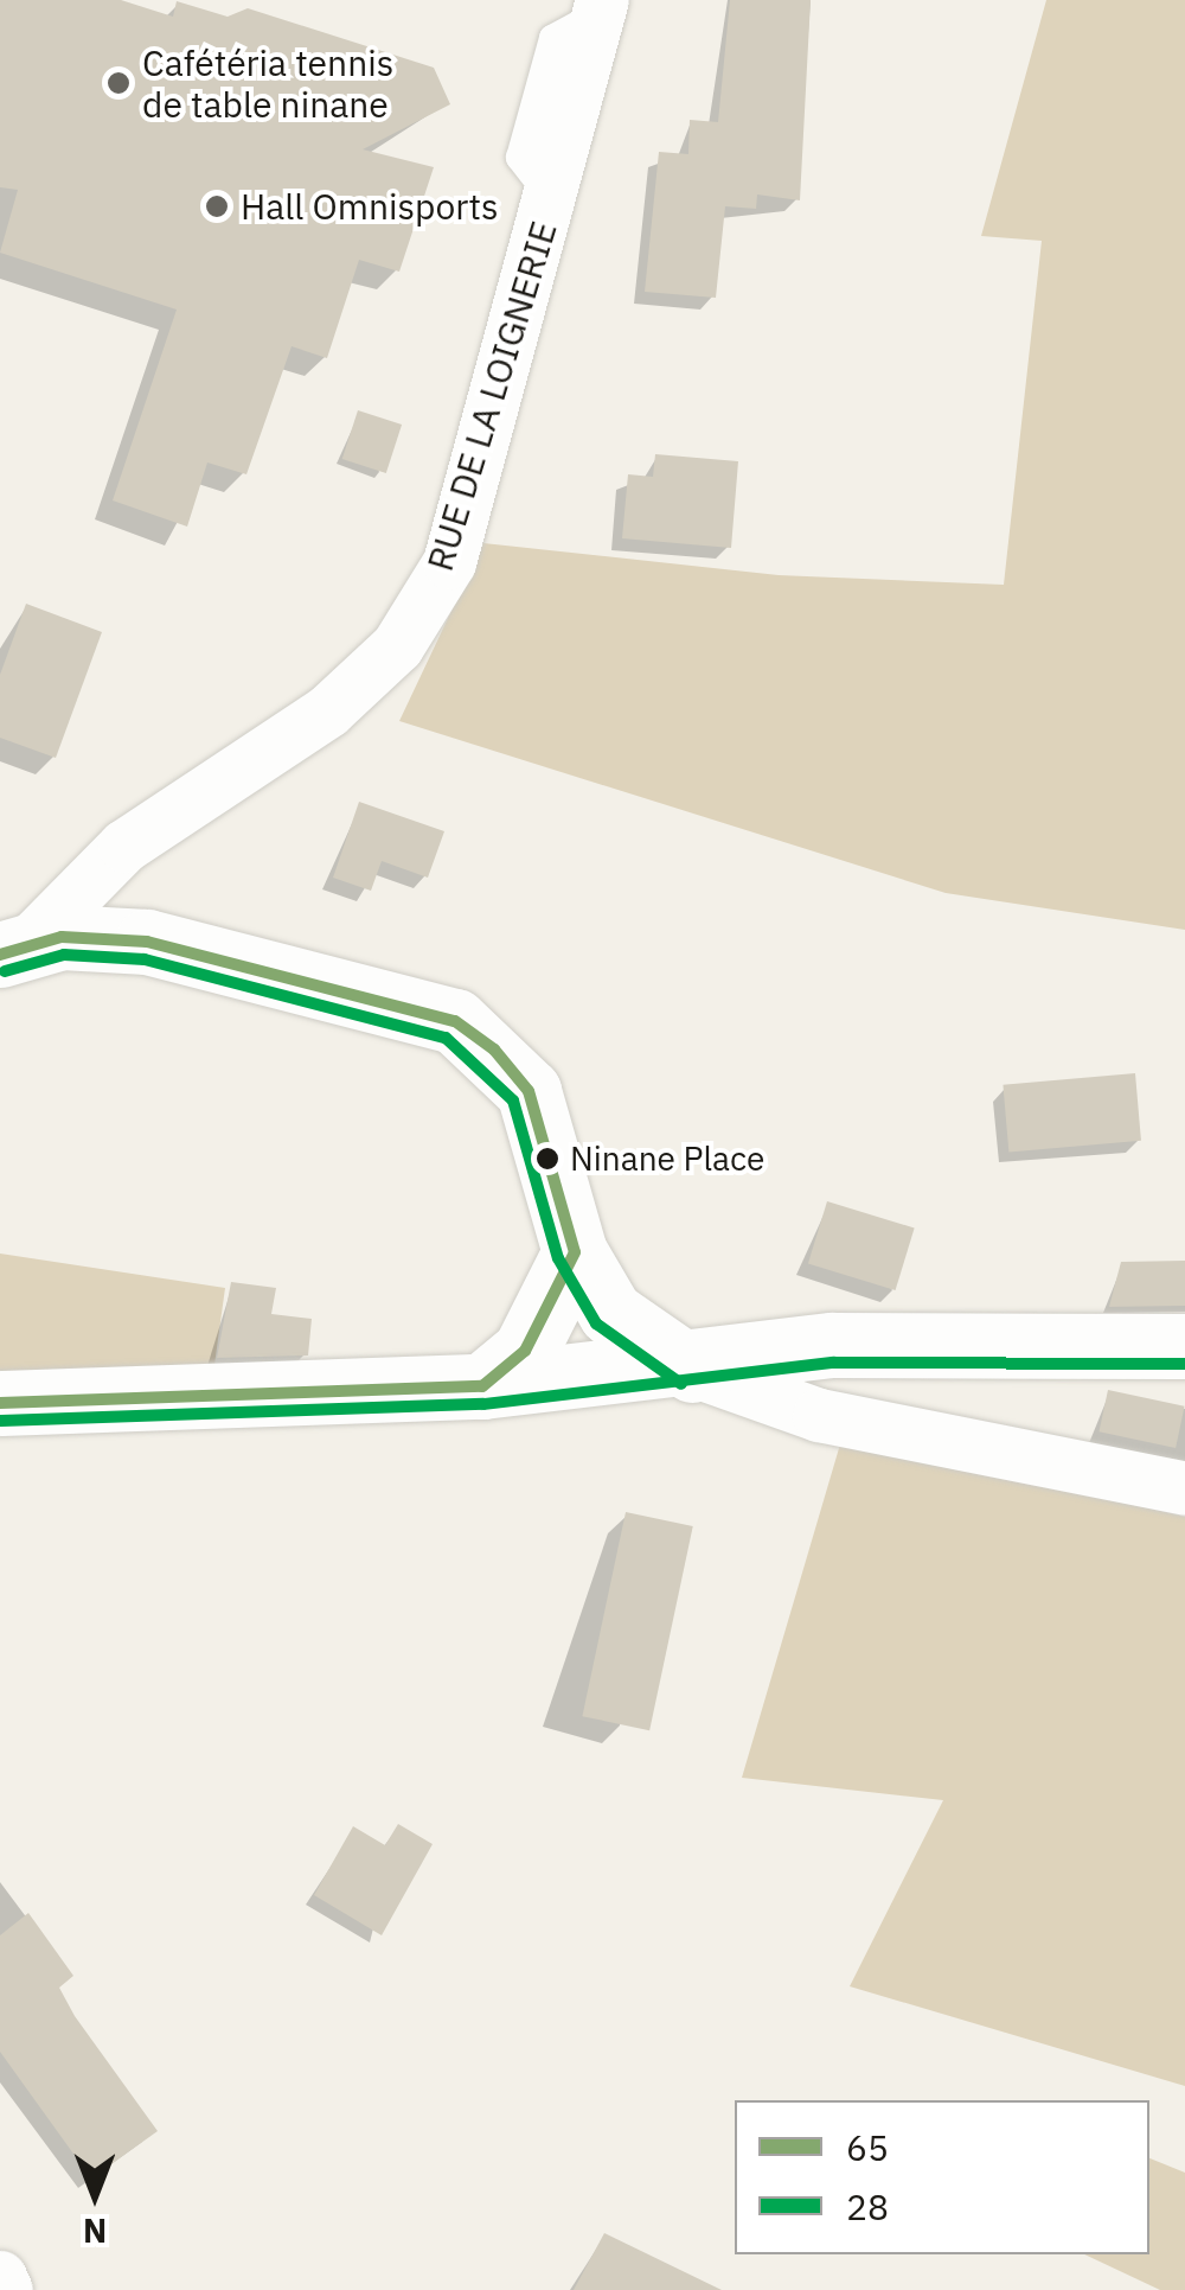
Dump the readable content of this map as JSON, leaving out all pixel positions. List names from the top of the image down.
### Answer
{
  "streets": {
    "street": ["RUE DE LA LOIGNERIE"]
  },
  "places": ["Cafétéria tennis de table ninane", "Hall Omnisports", "Ninane Place"],
  "lines": ["transit line 65", "transit line 28"],
  "legend": ["65", "28"],
  "north": "bottom"
}
